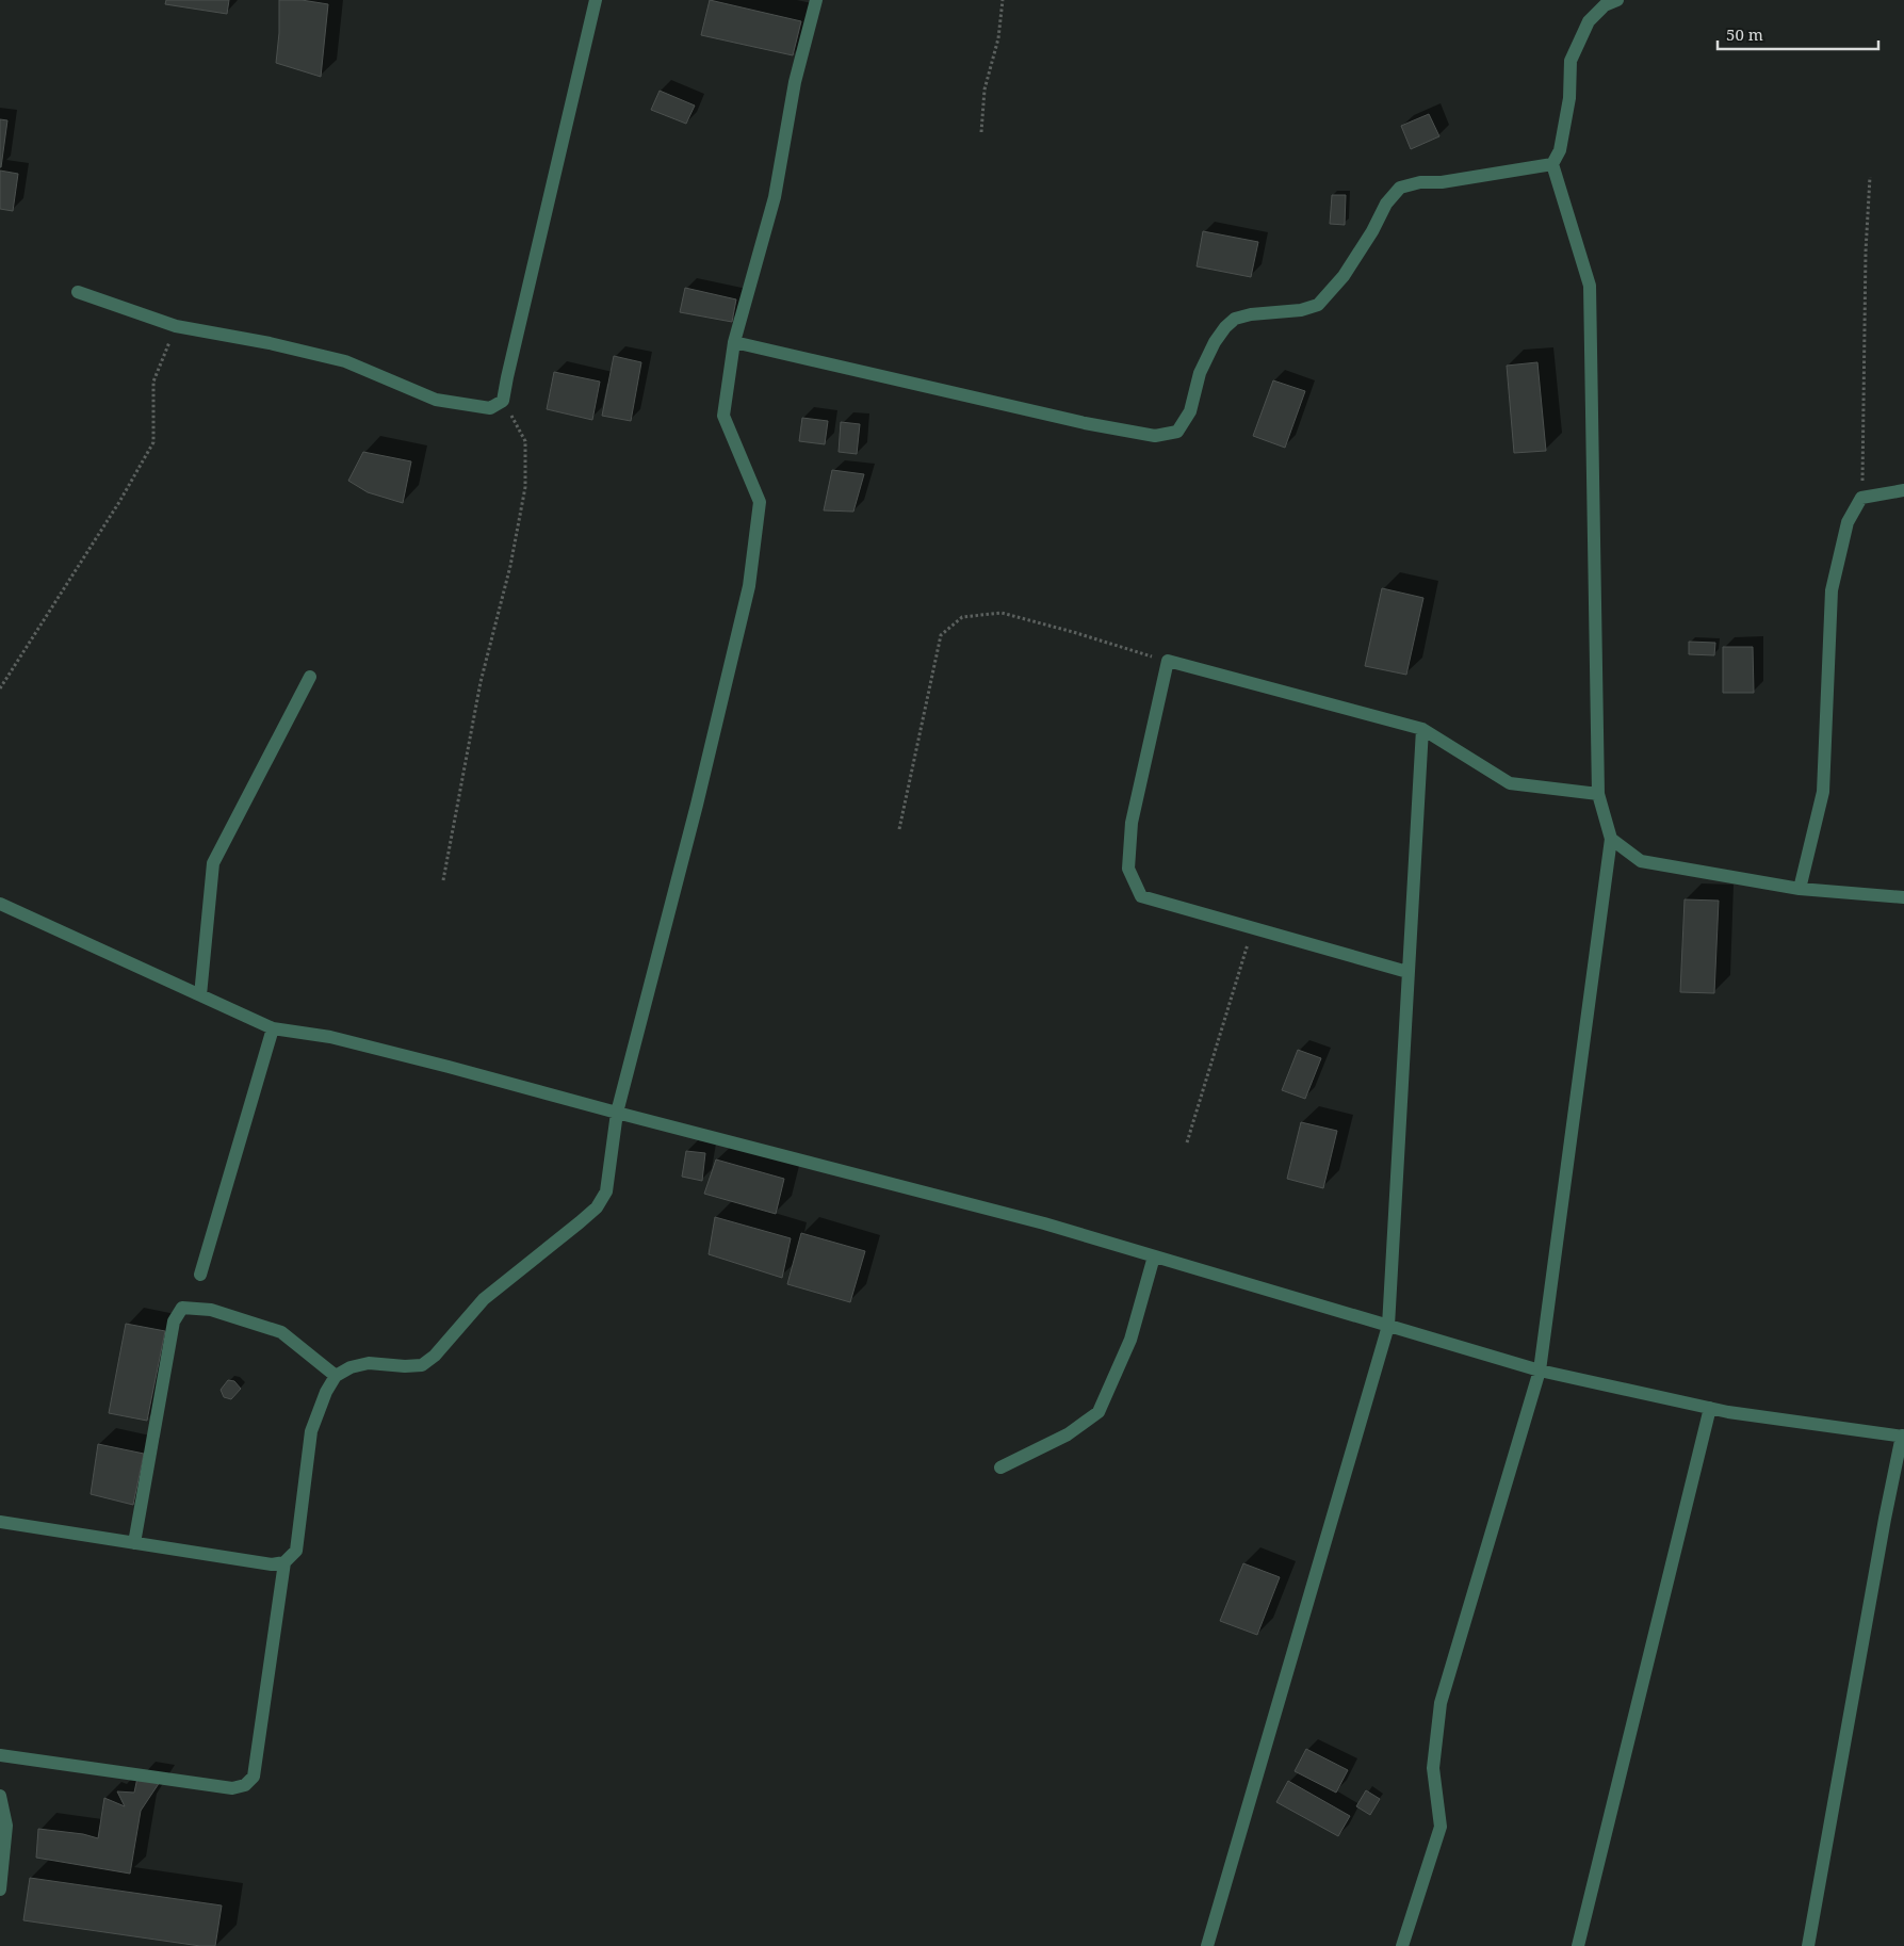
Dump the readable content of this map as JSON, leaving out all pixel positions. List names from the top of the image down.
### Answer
{
  "scale_bar": "50 m"
}
